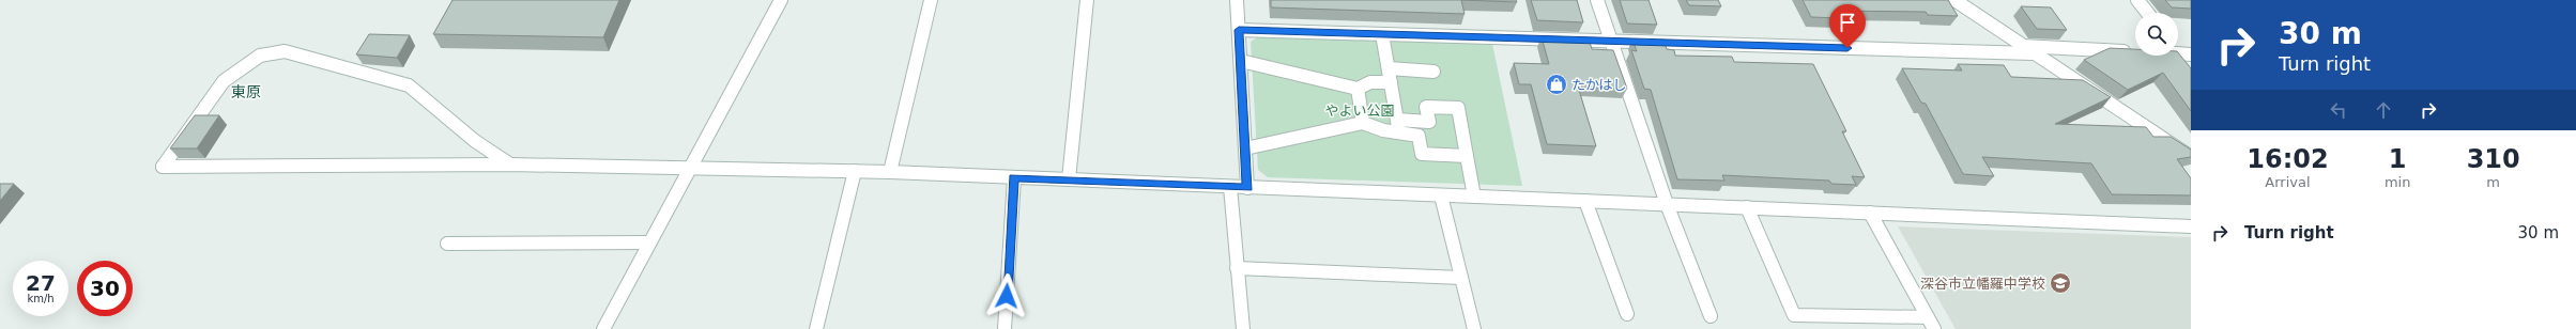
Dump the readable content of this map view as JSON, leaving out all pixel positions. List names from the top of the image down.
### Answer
{
  "districts": ["東原"],
  "parks": ["やよい公園"],
  "places": {
    "shop": ["たかはし"],
    "school or university": ["深谷市立幡羅中学校"]
  },
  "page": {
    "turn": ["30 m", "Turn right"],
    "eta": [
      "16:02",
      "Arrival",
      "1",
      "min",
      "310",
      "m"
    ],
    "list": [
      {
        "name": "Turn right",
        "value": "30 m"
      }
    ],
    "speed": "27 km/h",
    "limit": "30"
  }
}
